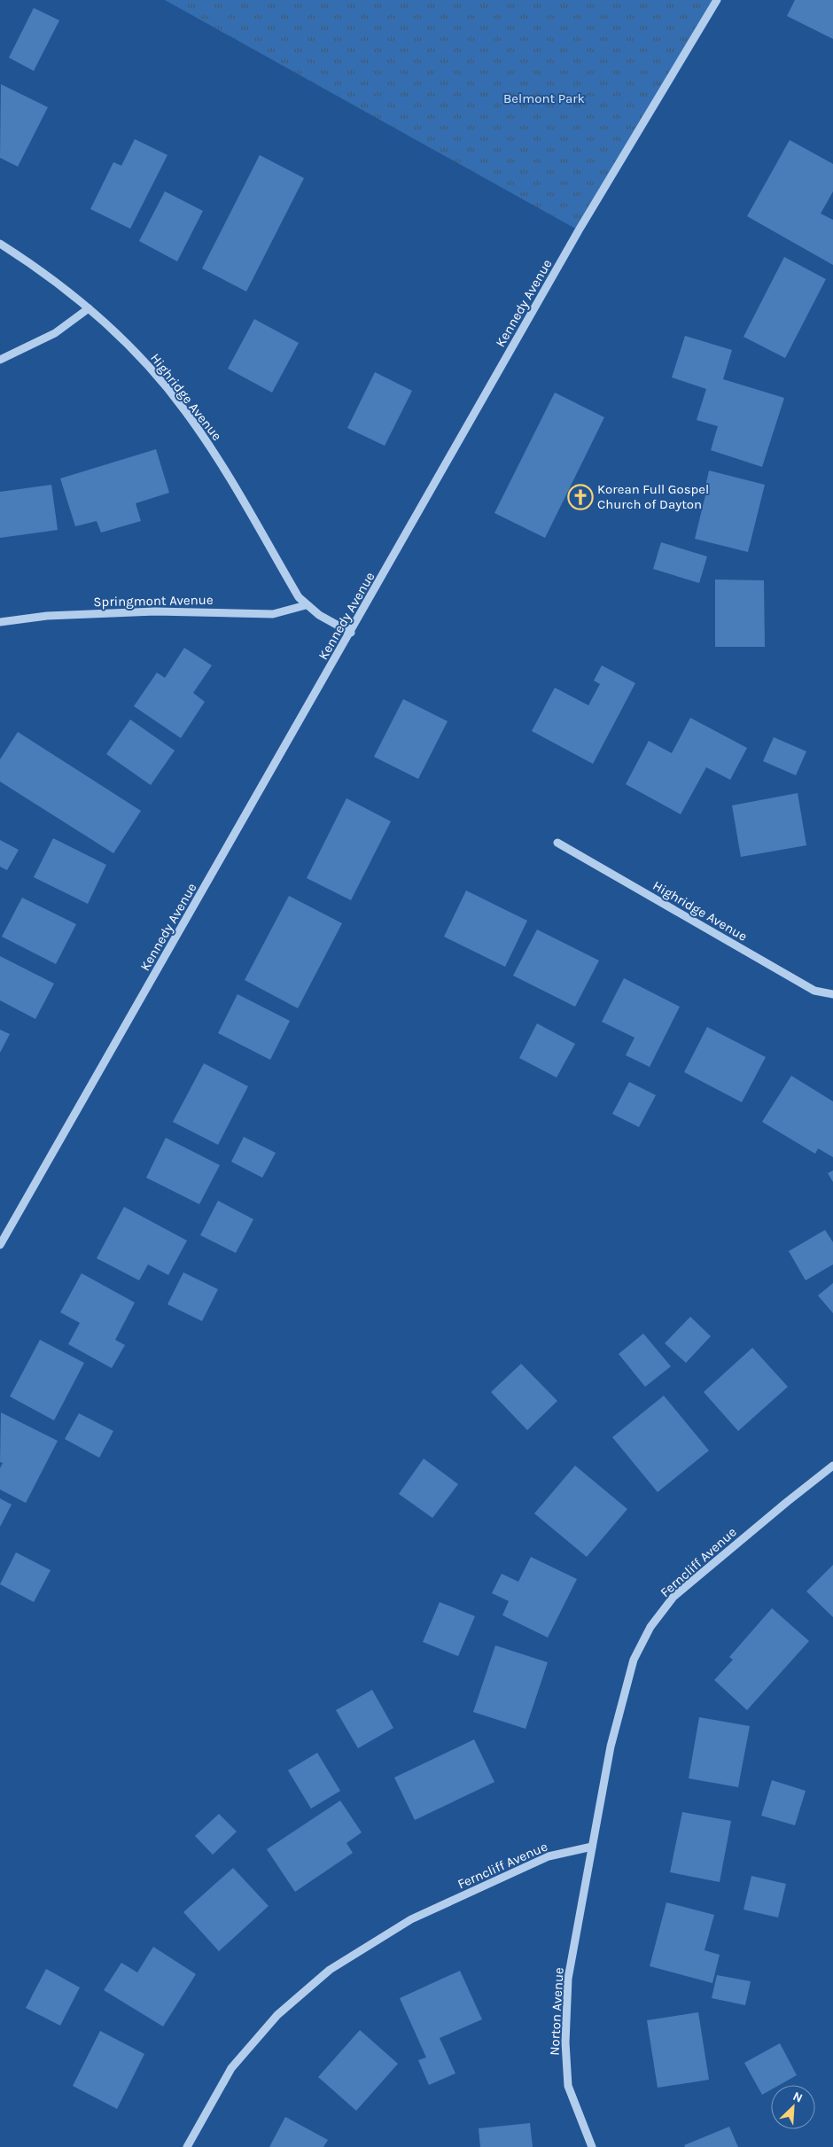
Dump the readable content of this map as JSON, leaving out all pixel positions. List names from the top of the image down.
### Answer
{
  "streets": {
    "street": [
      "Kennedy Avenue",
      "Highridge Avenue",
      "Springmont Avenue",
      "Ferncliff Avenue",
      "Norton Avenue"
    ]
  },
  "crossings": [
    ["Kennedy Avenue", "Highridge Avenue"],
    ["Highridge Avenue", "Springmont Avenue"],
    ["Ferncliff Avenue", "Norton Avenue"]
  ],
  "parks": ["Belmont Park"],
  "places": {
    "church": ["Korean Full Gospel Church of Dayton"]
  },
  "north": "top right"
}
